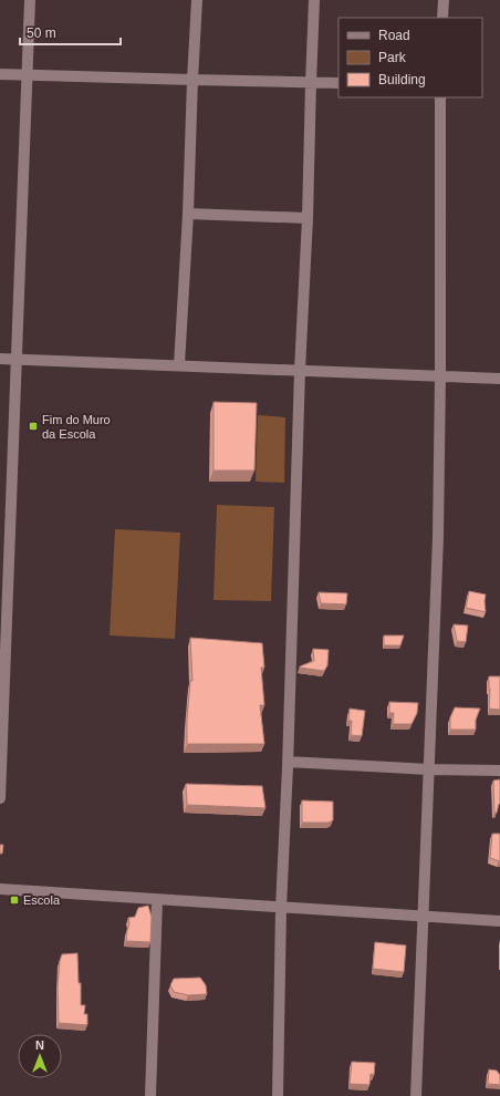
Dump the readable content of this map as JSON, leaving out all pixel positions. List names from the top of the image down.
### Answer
{
  "places": {
    "transit": ["Fim do Muro da Escola", "Escola"]
  },
  "legend": ["Road", "Park", "Building"],
  "scale_bar": "50 m",
  "north": "top"
}
